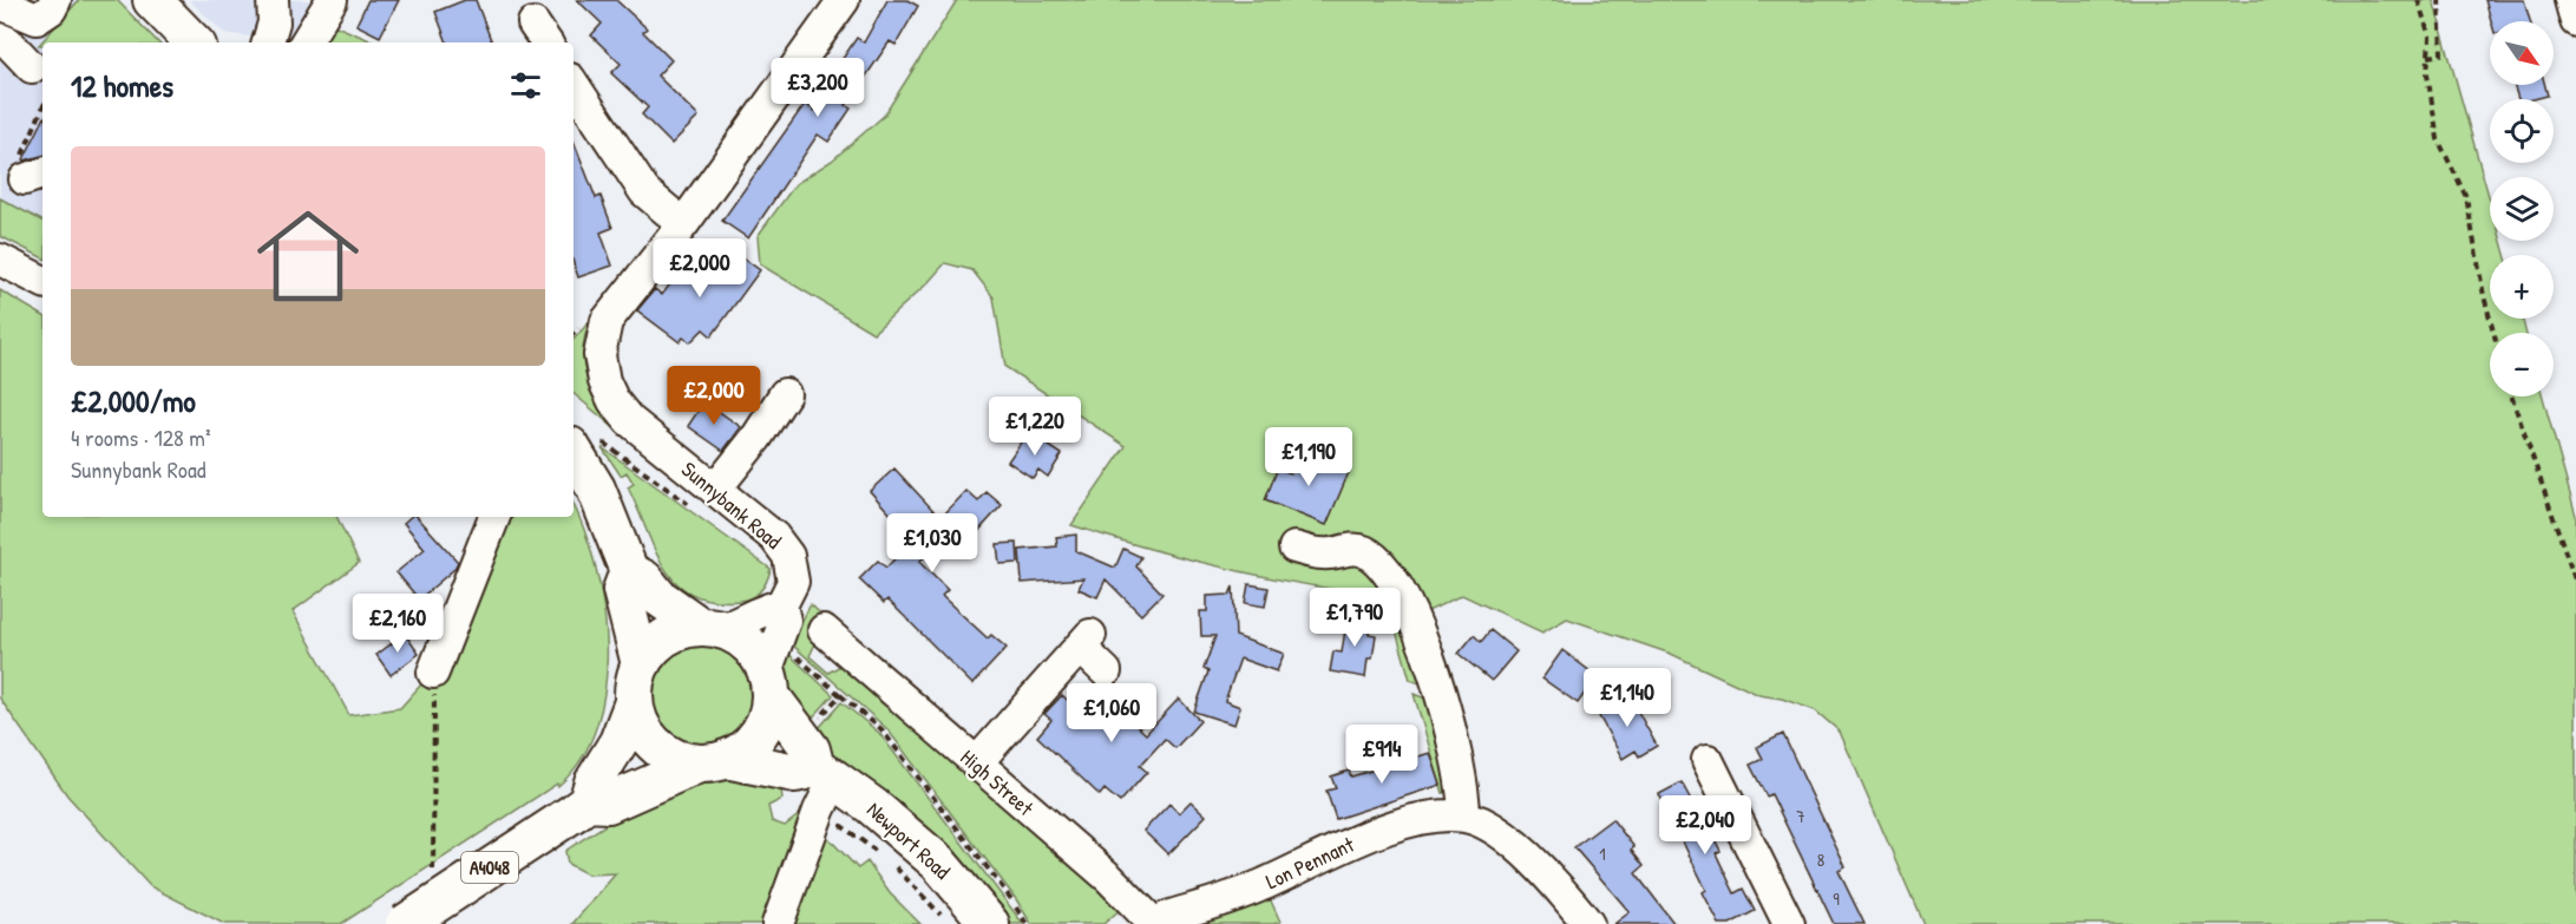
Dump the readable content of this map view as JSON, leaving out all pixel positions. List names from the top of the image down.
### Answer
{
  "streets": {
    "main road": ["Newport Road", "A4048"],
    "street": ["Sunnybank Road", "High Street", "Lon Pennant"]
  },
  "crossings": [
    ["Sunnybank Road", "Newport Road"],
    ["Sunnybank Road", "A4048"],
    ["High Street", "Lon Pennant"],
    ["Newport Road", "A4048"]
  ],
  "house_numbers": [
    "7",
    "1",
    "8",
    "9"
  ],
  "north": "bottom right",
  "page": {
    "map_buttons": ["+", "−"],
    "heading": "12 homes",
    "price": [
      "£3,200",
      "£2,000",
      "£2,000",
      "£1,220",
      "£1,190",
      "£1,030",
      "£1,790",
      "£2,160",
      "£1,140",
      "£1,060",
      "£914",
      "£2,040"
    ],
    "list": [
      {
        "name": "£2,000/mo",
        "note": "4 rooms · 128 m² · Sunnybank Road"
      }
    ]
  }
}
